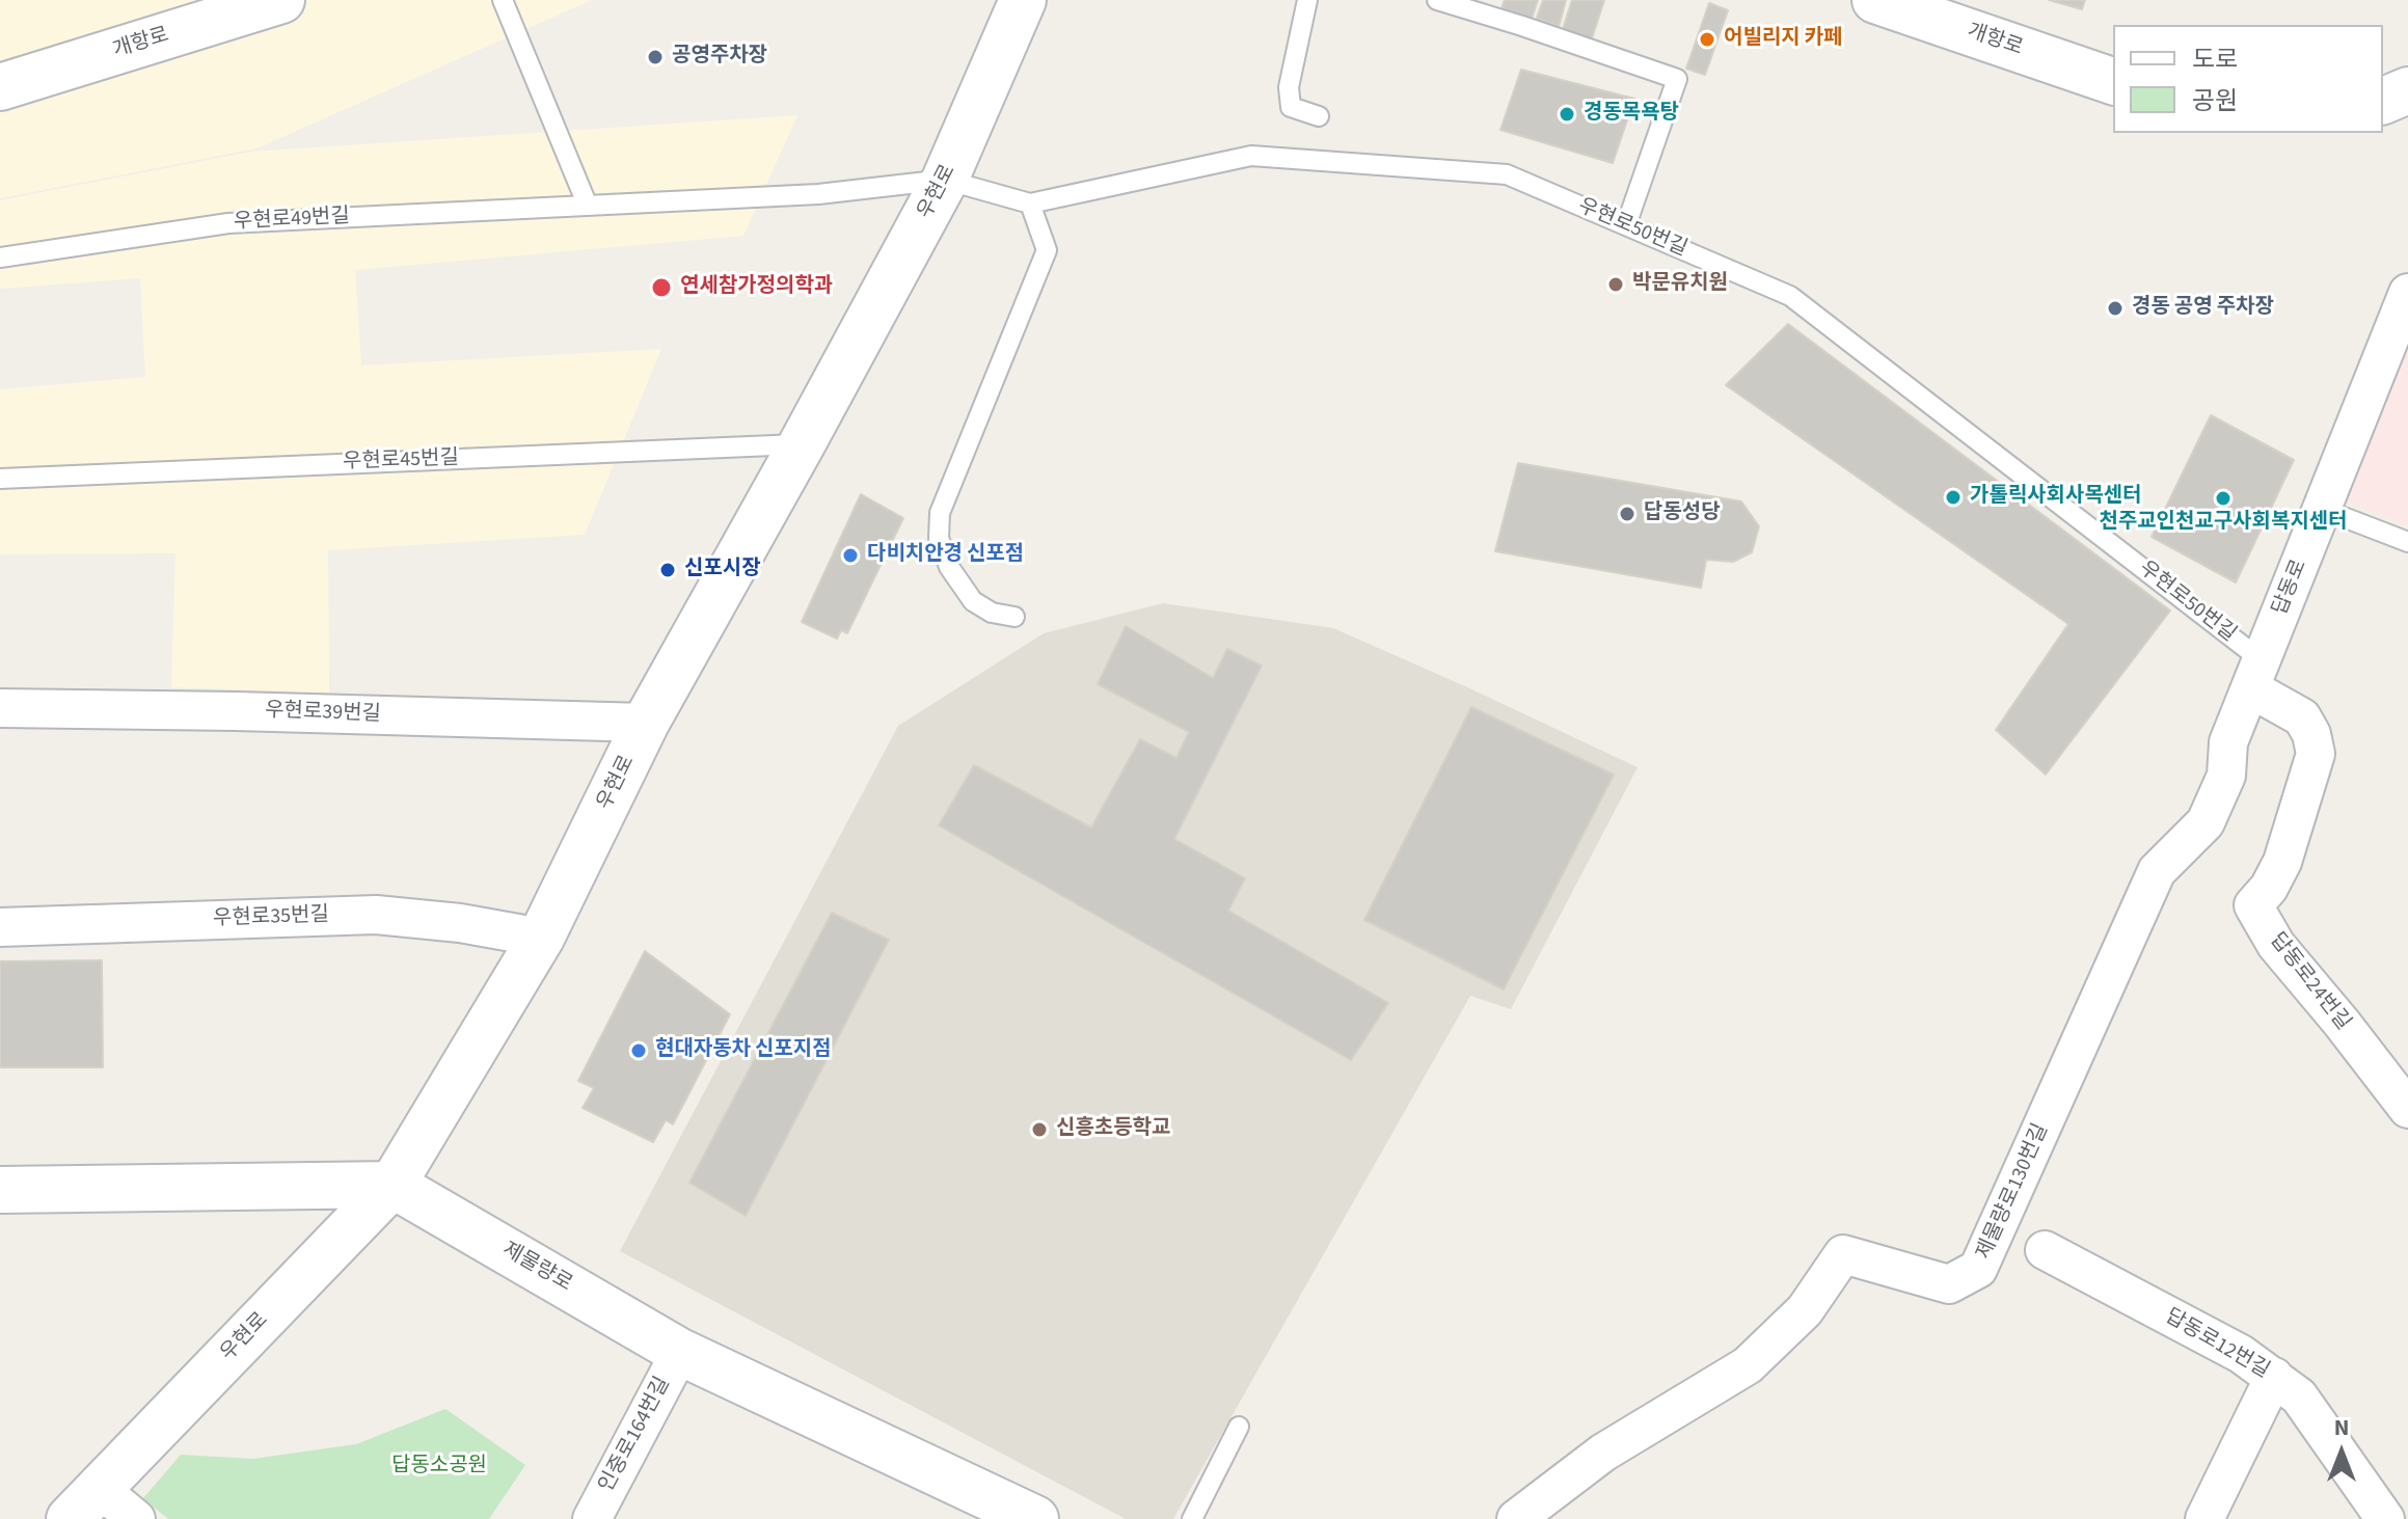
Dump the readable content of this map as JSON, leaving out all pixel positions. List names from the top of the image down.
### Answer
{
  "streets": {
    "street": [
      "개항로",
      "우현로",
      "답동로",
      "우현로39번길",
      "우현로35번길",
      "답동로24번길",
      "제물량로130번길",
      "제물량로",
      "답동로12번길",
      "인중로164번길"
    ],
    "lane": ["우현로49번길", "우현로50번길", "우현로45번길"]
  },
  "crossings": [
    ["우현로", "우현로49번길"],
    ["우현로", "우현로45번길"],
    ["우현로", "우현로39번길"],
    ["우현로", "우현로35번길"],
    ["우현로", "제물량로"],
    ["우현로50번길", "답동로"],
    ["우현로50번길", "답동로24번길"],
    ["답동로", "답동로24번길"],
    ["답동로", "제물량로130번길"],
    ["제물량로", "인중로164번길"]
  ],
  "parks": ["답동소공원"],
  "places": [
    "어빌리지 카페",
    "공영주차장",
    "경동목욕탕",
    "박문유치원",
    "연세참가정의학과",
    "경동 공영 주차장",
    "가톨릭사회사목센터",
    "천주교인천교구사회복지센터",
    "답동성당",
    "다비치안경 신포점",
    "신포시장",
    "현대자동차 신포지점",
    "신흥초등학교"
  ],
  "legend": ["도로", "공원"],
  "north": "top"
}
